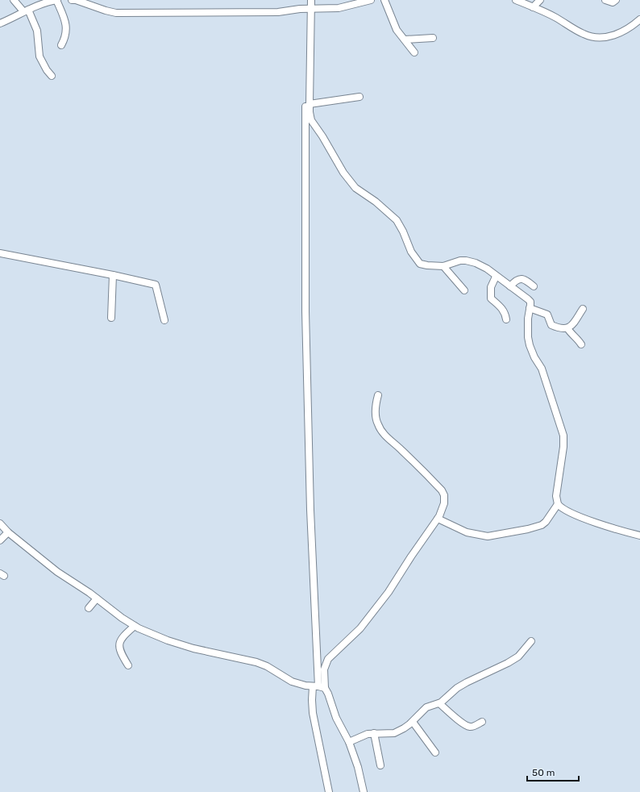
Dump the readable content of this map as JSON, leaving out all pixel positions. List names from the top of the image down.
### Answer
{
  "scale_bar": "50 m"
}
